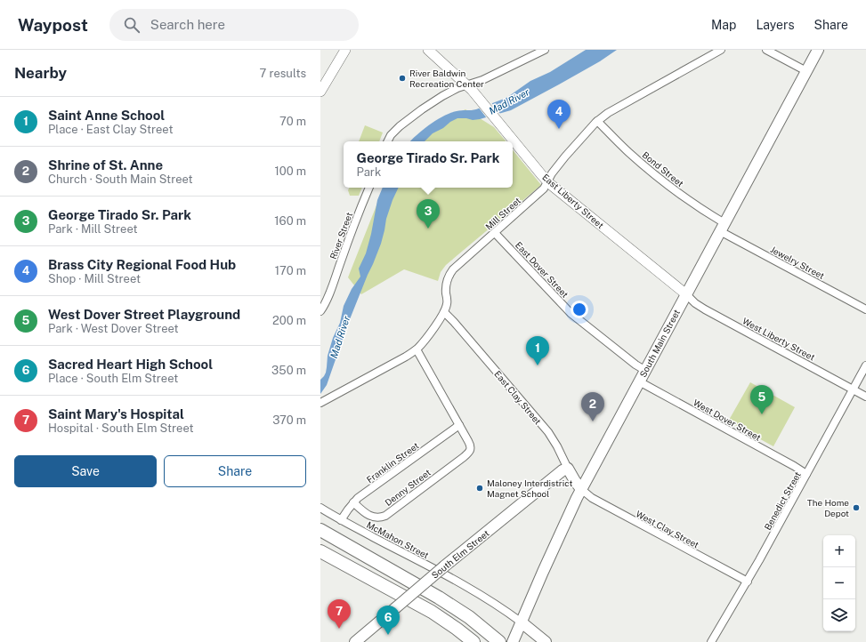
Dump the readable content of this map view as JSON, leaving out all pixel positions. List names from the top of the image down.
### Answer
{
  "streets": {
    "main road": ["South Main Street", "East Clay Street", "South Elm Street"],
    "street": [
      "Bond Street",
      "East Liberty Street",
      "Mill Street",
      "River Street",
      "Jewelry Street",
      "East Dover Street",
      "West Liberty Street",
      "West Dover Street",
      "Franklin Street",
      "Denny Street",
      "Benedict Street",
      "West Clay Street",
      "McMahon Street"
    ]
  },
  "crossings": [
    ["Bond Street", "Mill Street"],
    ["Bond Street", "Jewelry Street"],
    ["Bond Street", "South Main Street"],
    ["East Liberty Street", "Mill Street"],
    ["East Liberty Street", "West Liberty Street"],
    ["East Liberty Street", "South Main Street"],
    ["Mill Street", "East Dover Street"],
    ["Mill Street", "East Clay Street"],
    ["Jewelry Street", "South Main Street"],
    ["East Dover Street", "South Main Street"],
    ["West Liberty Street", "South Main Street"],
    ["West Liberty Street", "Benedict Street"],
    ["South Main Street", "East Clay Street"],
    ["South Main Street", "West Dover Street"],
    ["South Main Street", "West Clay Street"],
    ["South Main Street", "McMahon Street"],
    ["East Clay Street", "West Clay Street"],
    ["East Clay Street", "South Elm Street"],
    ["West Dover Street", "Benedict Street"],
    ["Franklin Street", "Denny Street"],
    ["Franklin Street", "McMahon Street"],
    ["Benedict Street", "West Clay Street"]
  ],
  "water": ["Mad River"],
  "places": ["River Baldwin Recreation Center", "Maloney Interdistrict Magnet School", "The Home Depot"],
  "page": {
    "header": "Waypost",
    "search": "Search here",
    "nav": ["Map", "Layers", "Share"],
    "heading": ["Nearby", "7 results"],
    "list": [
      {
        "mark": "1",
        "name": "Saint Anne School",
        "note": "Place · East Clay Street",
        "value": "70 m"
      },
      {
        "mark": "2",
        "name": "Shrine of St. Anne",
        "note": "Church · South Main Street",
        "value": "100 m"
      },
      {
        "mark": "3",
        "name": "George Tirado Sr. Park",
        "note": "Park · Mill Street",
        "value": "160 m"
      },
      {
        "mark": "4",
        "name": "Brass City Regional Food Hub",
        "note": "Shop · Mill Street",
        "value": "170 m"
      },
      {
        "mark": "5",
        "name": "West Dover Street Playground",
        "note": "Park · West Dover Street",
        "value": "200 m"
      },
      {
        "mark": "6",
        "name": "Sacred Heart High School",
        "note": "Place · South Elm Street",
        "value": "350 m"
      },
      {
        "mark": "7",
        "name": "Saint Mary's Hospital",
        "note": "Hospital · South Elm Street",
        "value": "370 m"
      }
    ],
    "pins": [
      "4",
      "3",
      "1",
      "5",
      "2",
      "7",
      "6"
    ],
    "popup": ["George Tirado Sr. Park", "Park"],
    "buttons": ["Save", "Share"],
    "map_buttons": ["+", "−"]
  }
}
